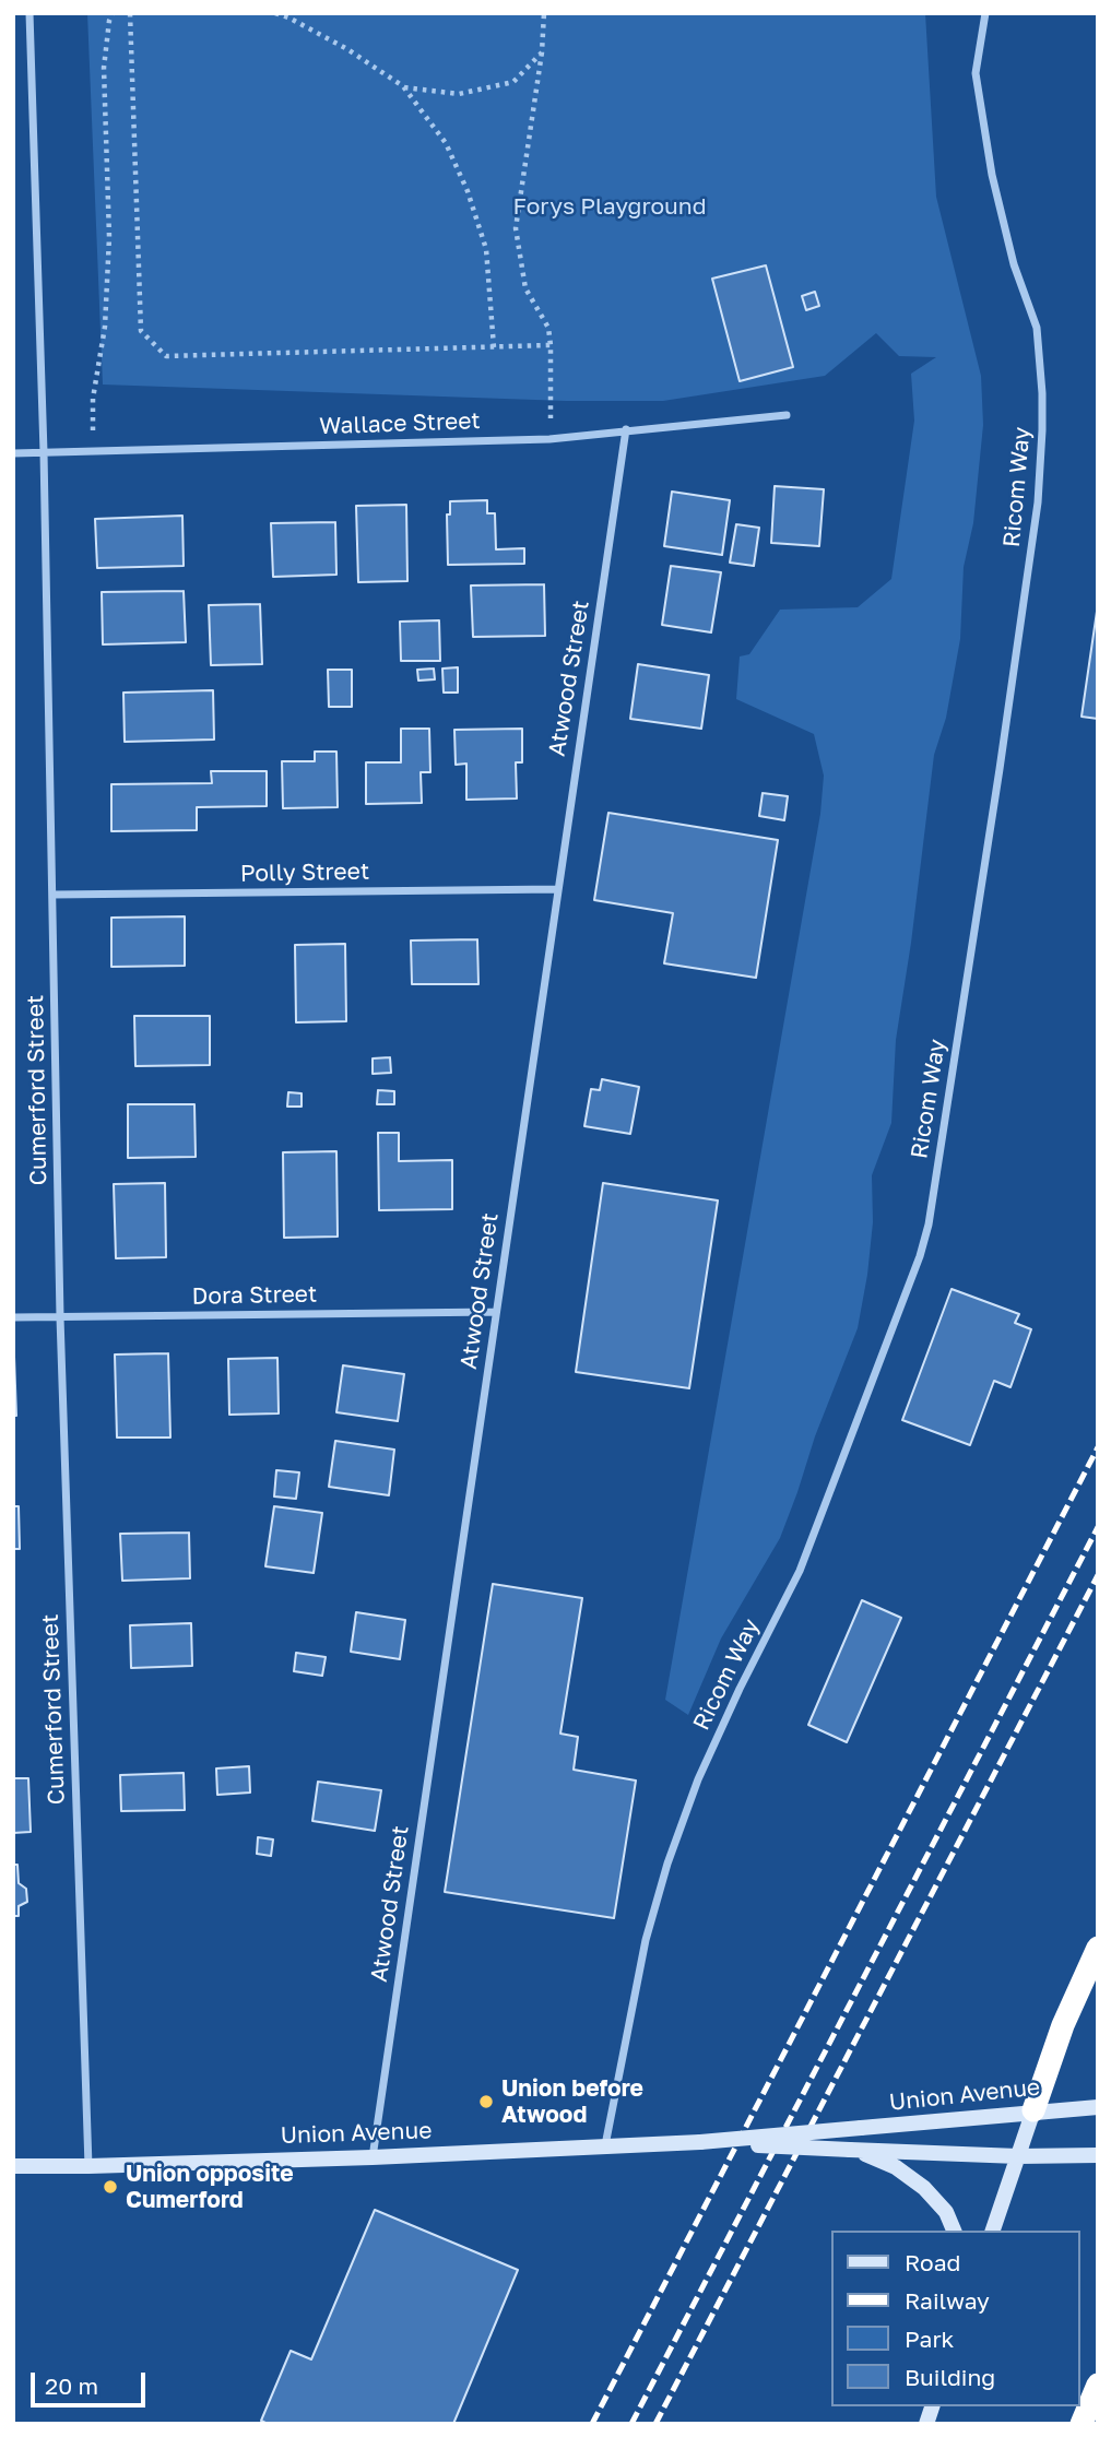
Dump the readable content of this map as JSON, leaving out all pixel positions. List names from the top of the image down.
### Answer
{
  "streets": {
    "main road": ["Union Avenue"],
    "street": [
      "Wallace Street",
      "Ricom Way",
      "Atwood Street",
      "Polly Street",
      "Cumerford Street",
      "Dora Street"
    ]
  },
  "crossings": [
    ["Wallace Street", "Atwood Street"],
    ["Wallace Street", "Cumerford Street"],
    ["Ricom Way", "Union Avenue"],
    ["Atwood Street", "Polly Street"],
    ["Atwood Street", "Dora Street"],
    ["Atwood Street", "Union Avenue"],
    ["Polly Street", "Cumerford Street"],
    ["Cumerford Street", "Dora Street"],
    ["Cumerford Street", "Union Avenue"]
  ],
  "parks": ["Forys Playground"],
  "places": ["Union before Atwood", "Union opposite Cumerford"],
  "legend": [
    "Road",
    "Railway",
    "Park",
    "Building"
  ],
  "scale_bar": "20 m"
}
